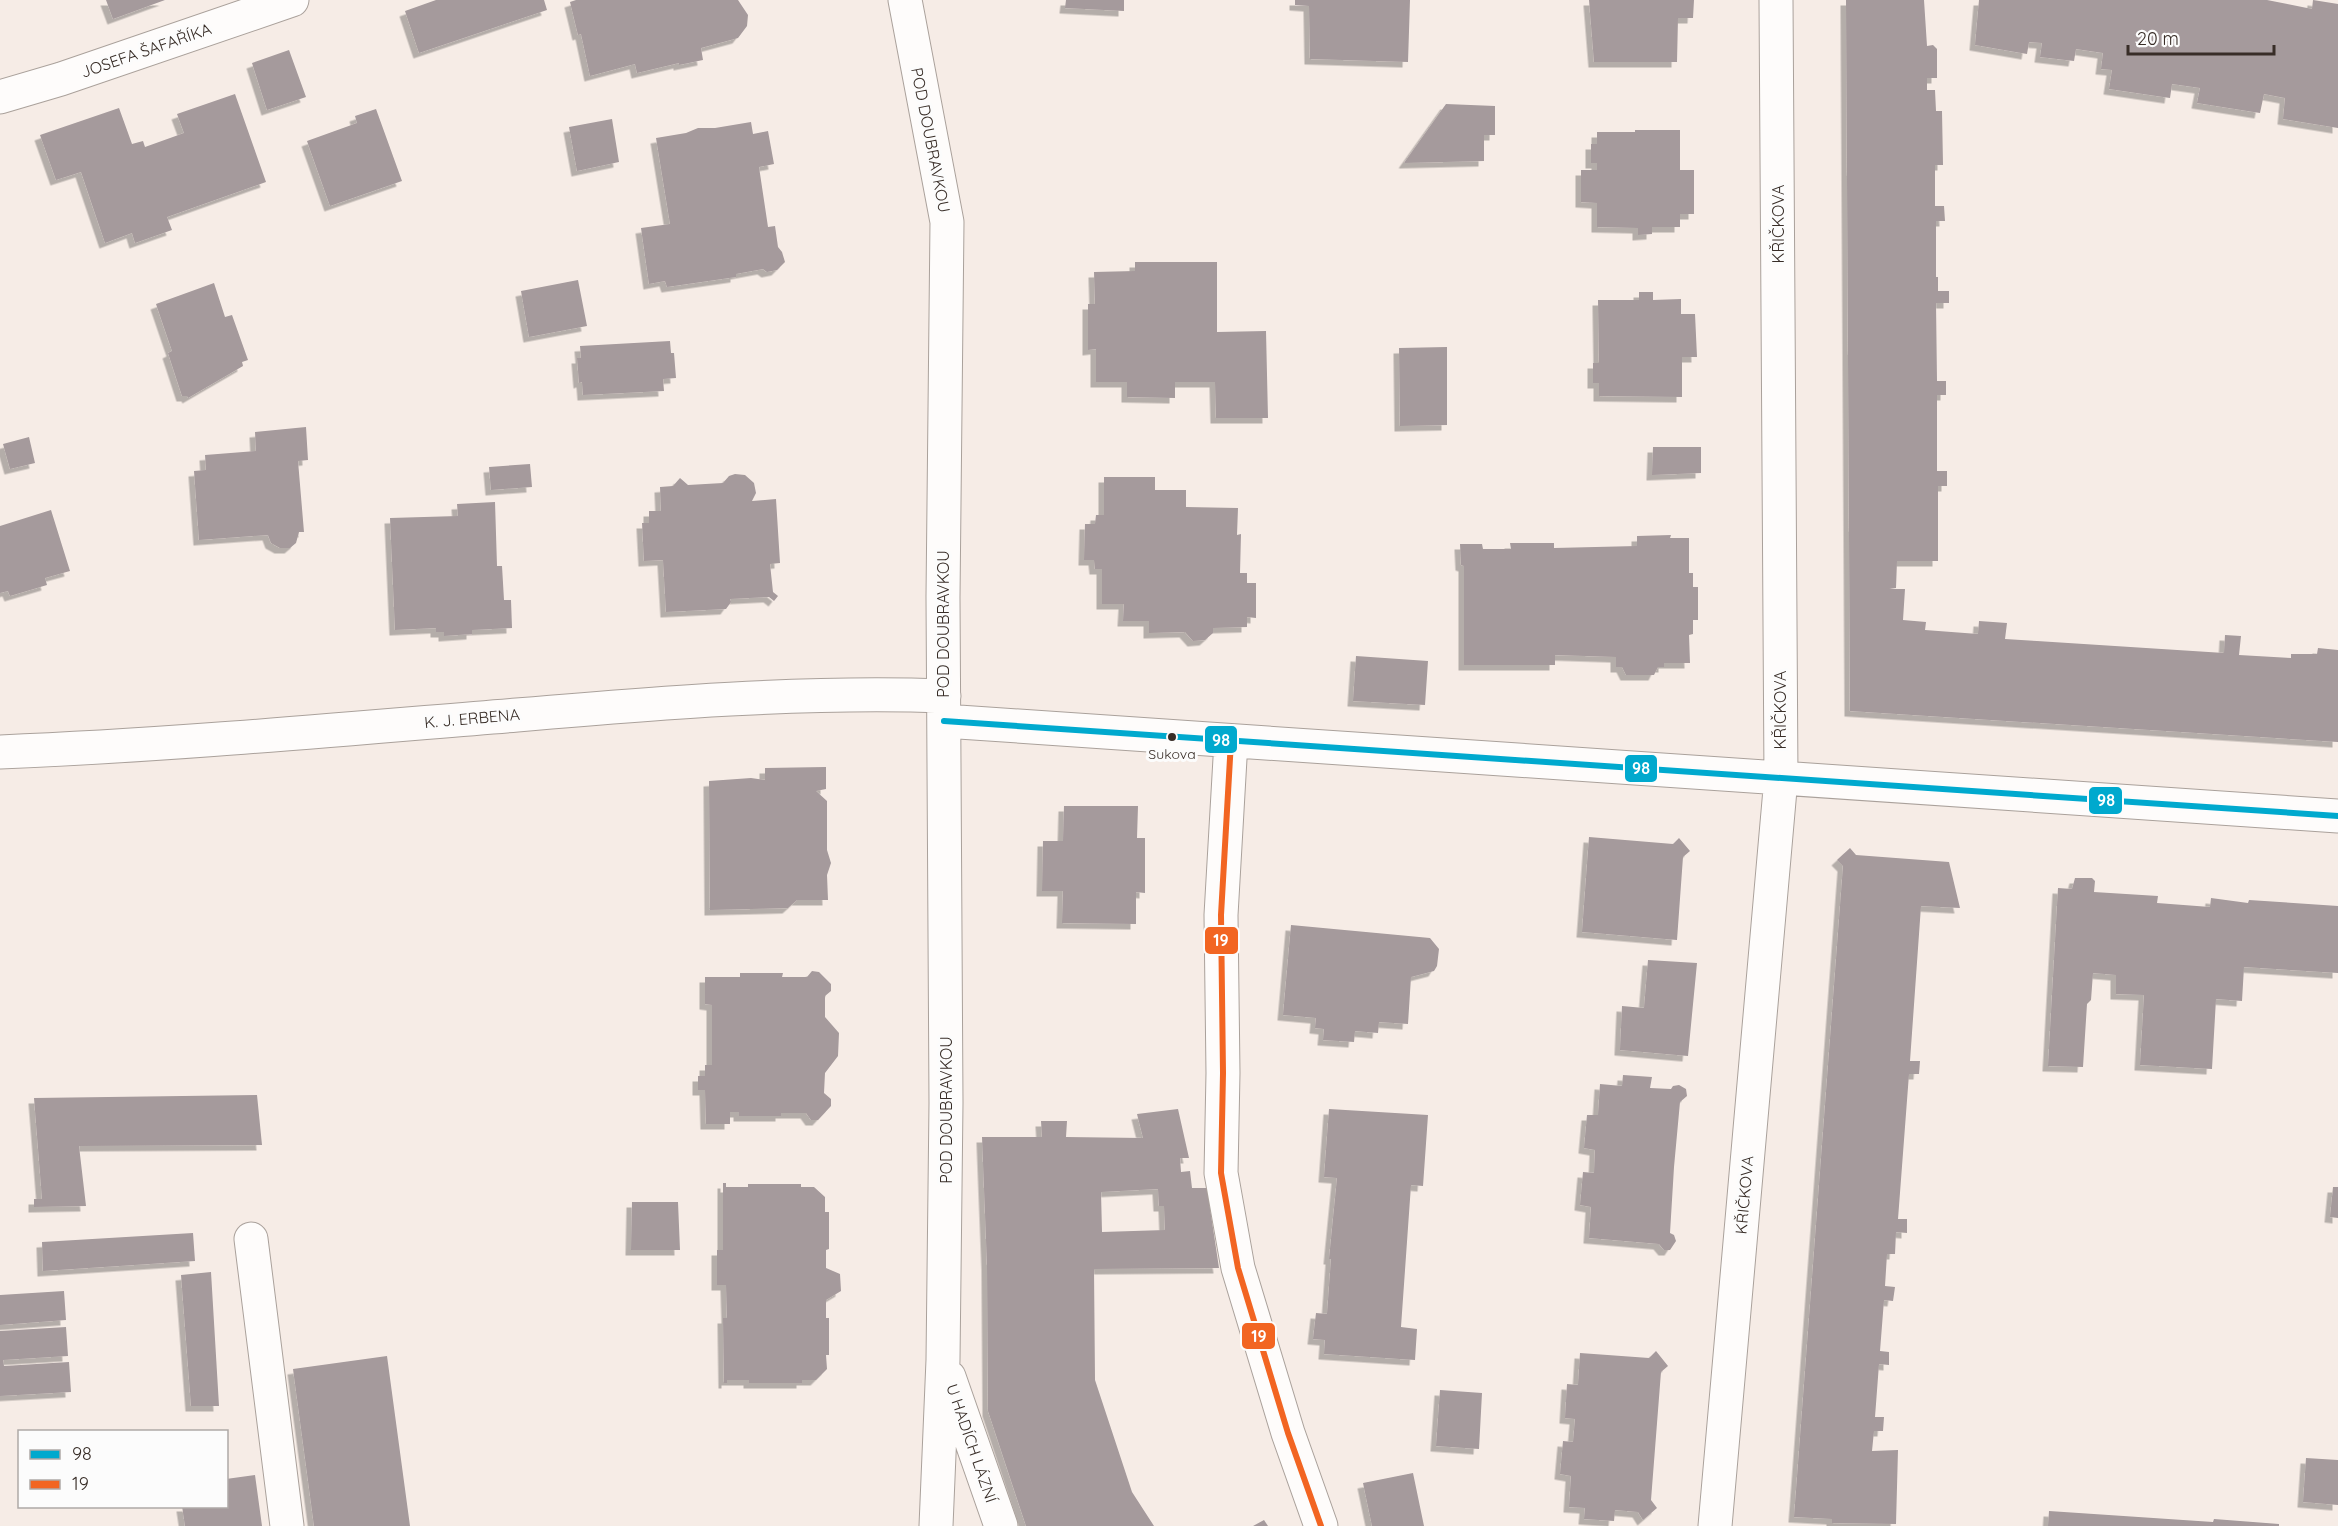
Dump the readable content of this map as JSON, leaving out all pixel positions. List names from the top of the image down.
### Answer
{
  "streets": {
    "street": [
      "JOSEFA ŠAFAŘÍKA",
      "POD DOUBRAVKOU",
      "KŘIČKOVA",
      "K. J. ERBENA",
      "U HADÍCH LÁZNÍ"
    ]
  },
  "crossings": [
    ["POD DOUBRAVKOU", "K. J. ERBENA"],
    ["POD DOUBRAVKOU", "U HADÍCH LÁZNÍ"],
    ["KŘIČKOVA", "K. J. ERBENA"]
  ],
  "places": ["Sukova"],
  "lines": ["transit line 98", "transit line 19"],
  "legend": ["98", "19"],
  "scale_bar": "20 m"
}
